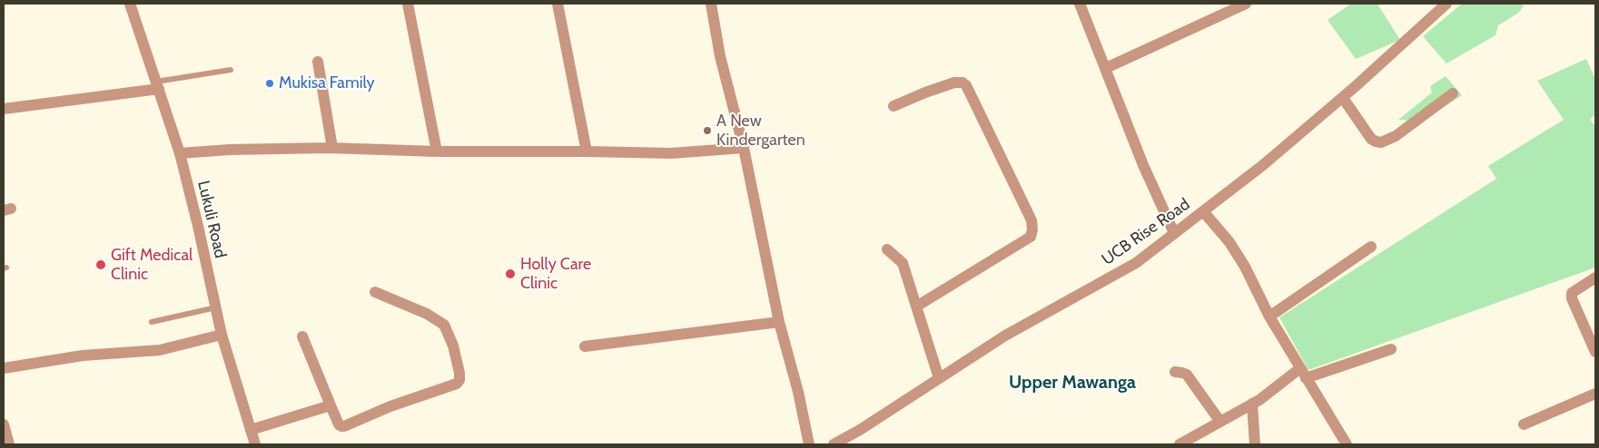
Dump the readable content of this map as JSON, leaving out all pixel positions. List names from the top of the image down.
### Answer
{
  "streets": {
    "street": ["Lukuli Road", "UCB Rise Road"]
  },
  "districts": ["Upper Mawanga"],
  "places": [
    "Mukisa Family",
    "A New Kindergarten",
    "Gift Medical Clinic",
    "Holly Care Clinic"
  ]
}
